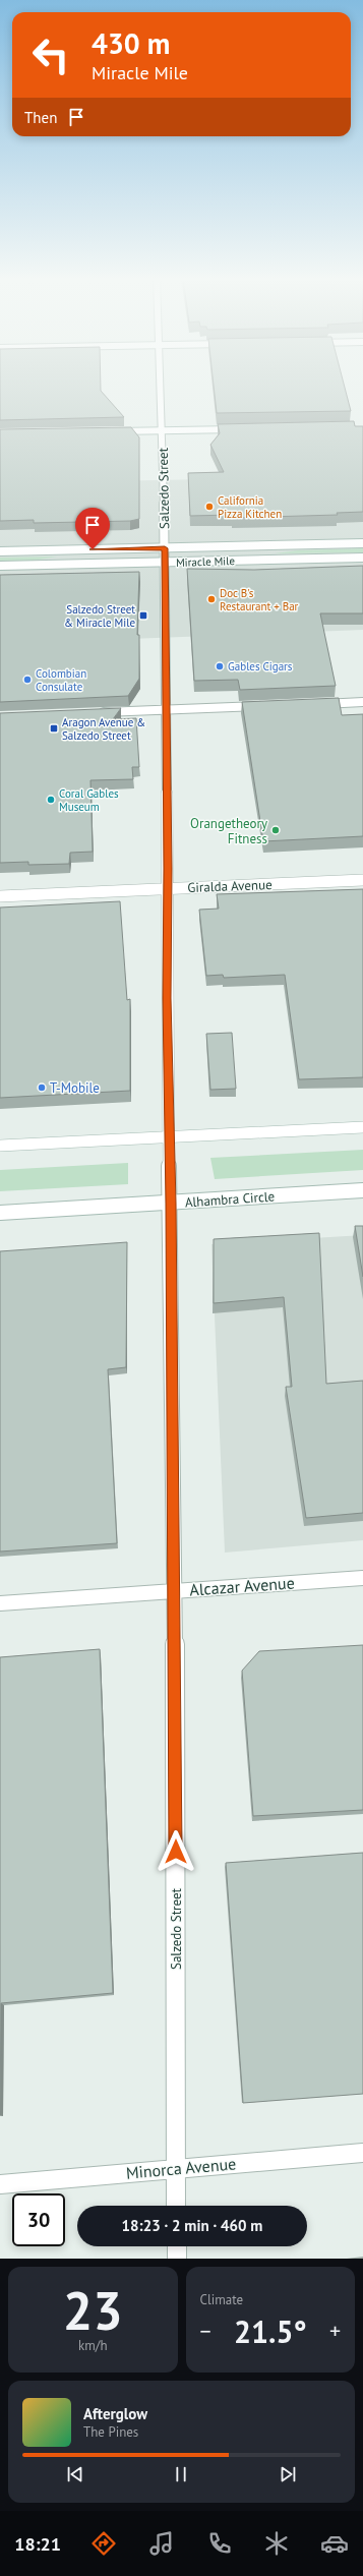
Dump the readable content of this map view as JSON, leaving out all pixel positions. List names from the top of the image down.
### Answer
{
  "streets": {
    "street": [
      "Salzedo Street",
      "Miracle Mile",
      "Giralda Avenue",
      "Alhambra Circle",
      "Alcazar Avenue",
      "Minorca Avenue"
    ]
  },
  "crossings": [
    ["Salzedo Street", "Miracle Mile"],
    ["Salzedo Street", "Giralda Avenue"],
    ["Salzedo Street", "Alhambra Circle"],
    ["Salzedo Street", "Alcazar Avenue"],
    ["Salzedo Street", "Minorca Avenue"]
  ],
  "places": {
    "other": [
      "California Pizza Kitchen",
      "Doc B's Restaurant + Bar",
      "Gables Cigars",
      "Colombian Consulate",
      "Coral Gables Museum",
      "Orangetheory Fitness",
      "T-Mobile"
    ],
    "transit": ["Salzedo Street & Miracle Mile", "Aragon Avenue & Salzedo Street"]
  },
  "page": {
    "turn": ["430 m", "Miracle Mile"],
    "then": "Then",
    "limit": "30",
    "trip": "18:23 · 2 min · 460 m",
    "tile": [
      ["23", "km/h"],
      "Climate"
    ],
    "heat": ["−", "21.5°", "+"],
    "song": ["Afterglow", "The Pines"],
    "tabs": "18:21"
  }
}
